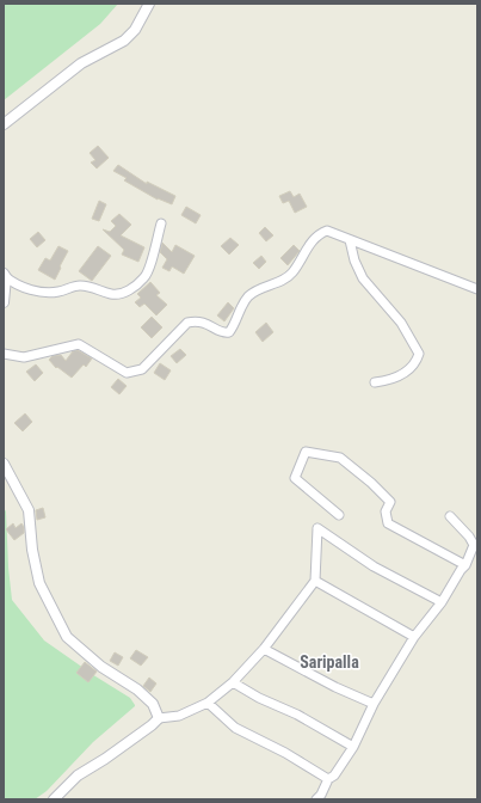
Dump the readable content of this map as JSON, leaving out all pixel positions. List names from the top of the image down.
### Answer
{
  "districts": ["Saripalla"]
}
